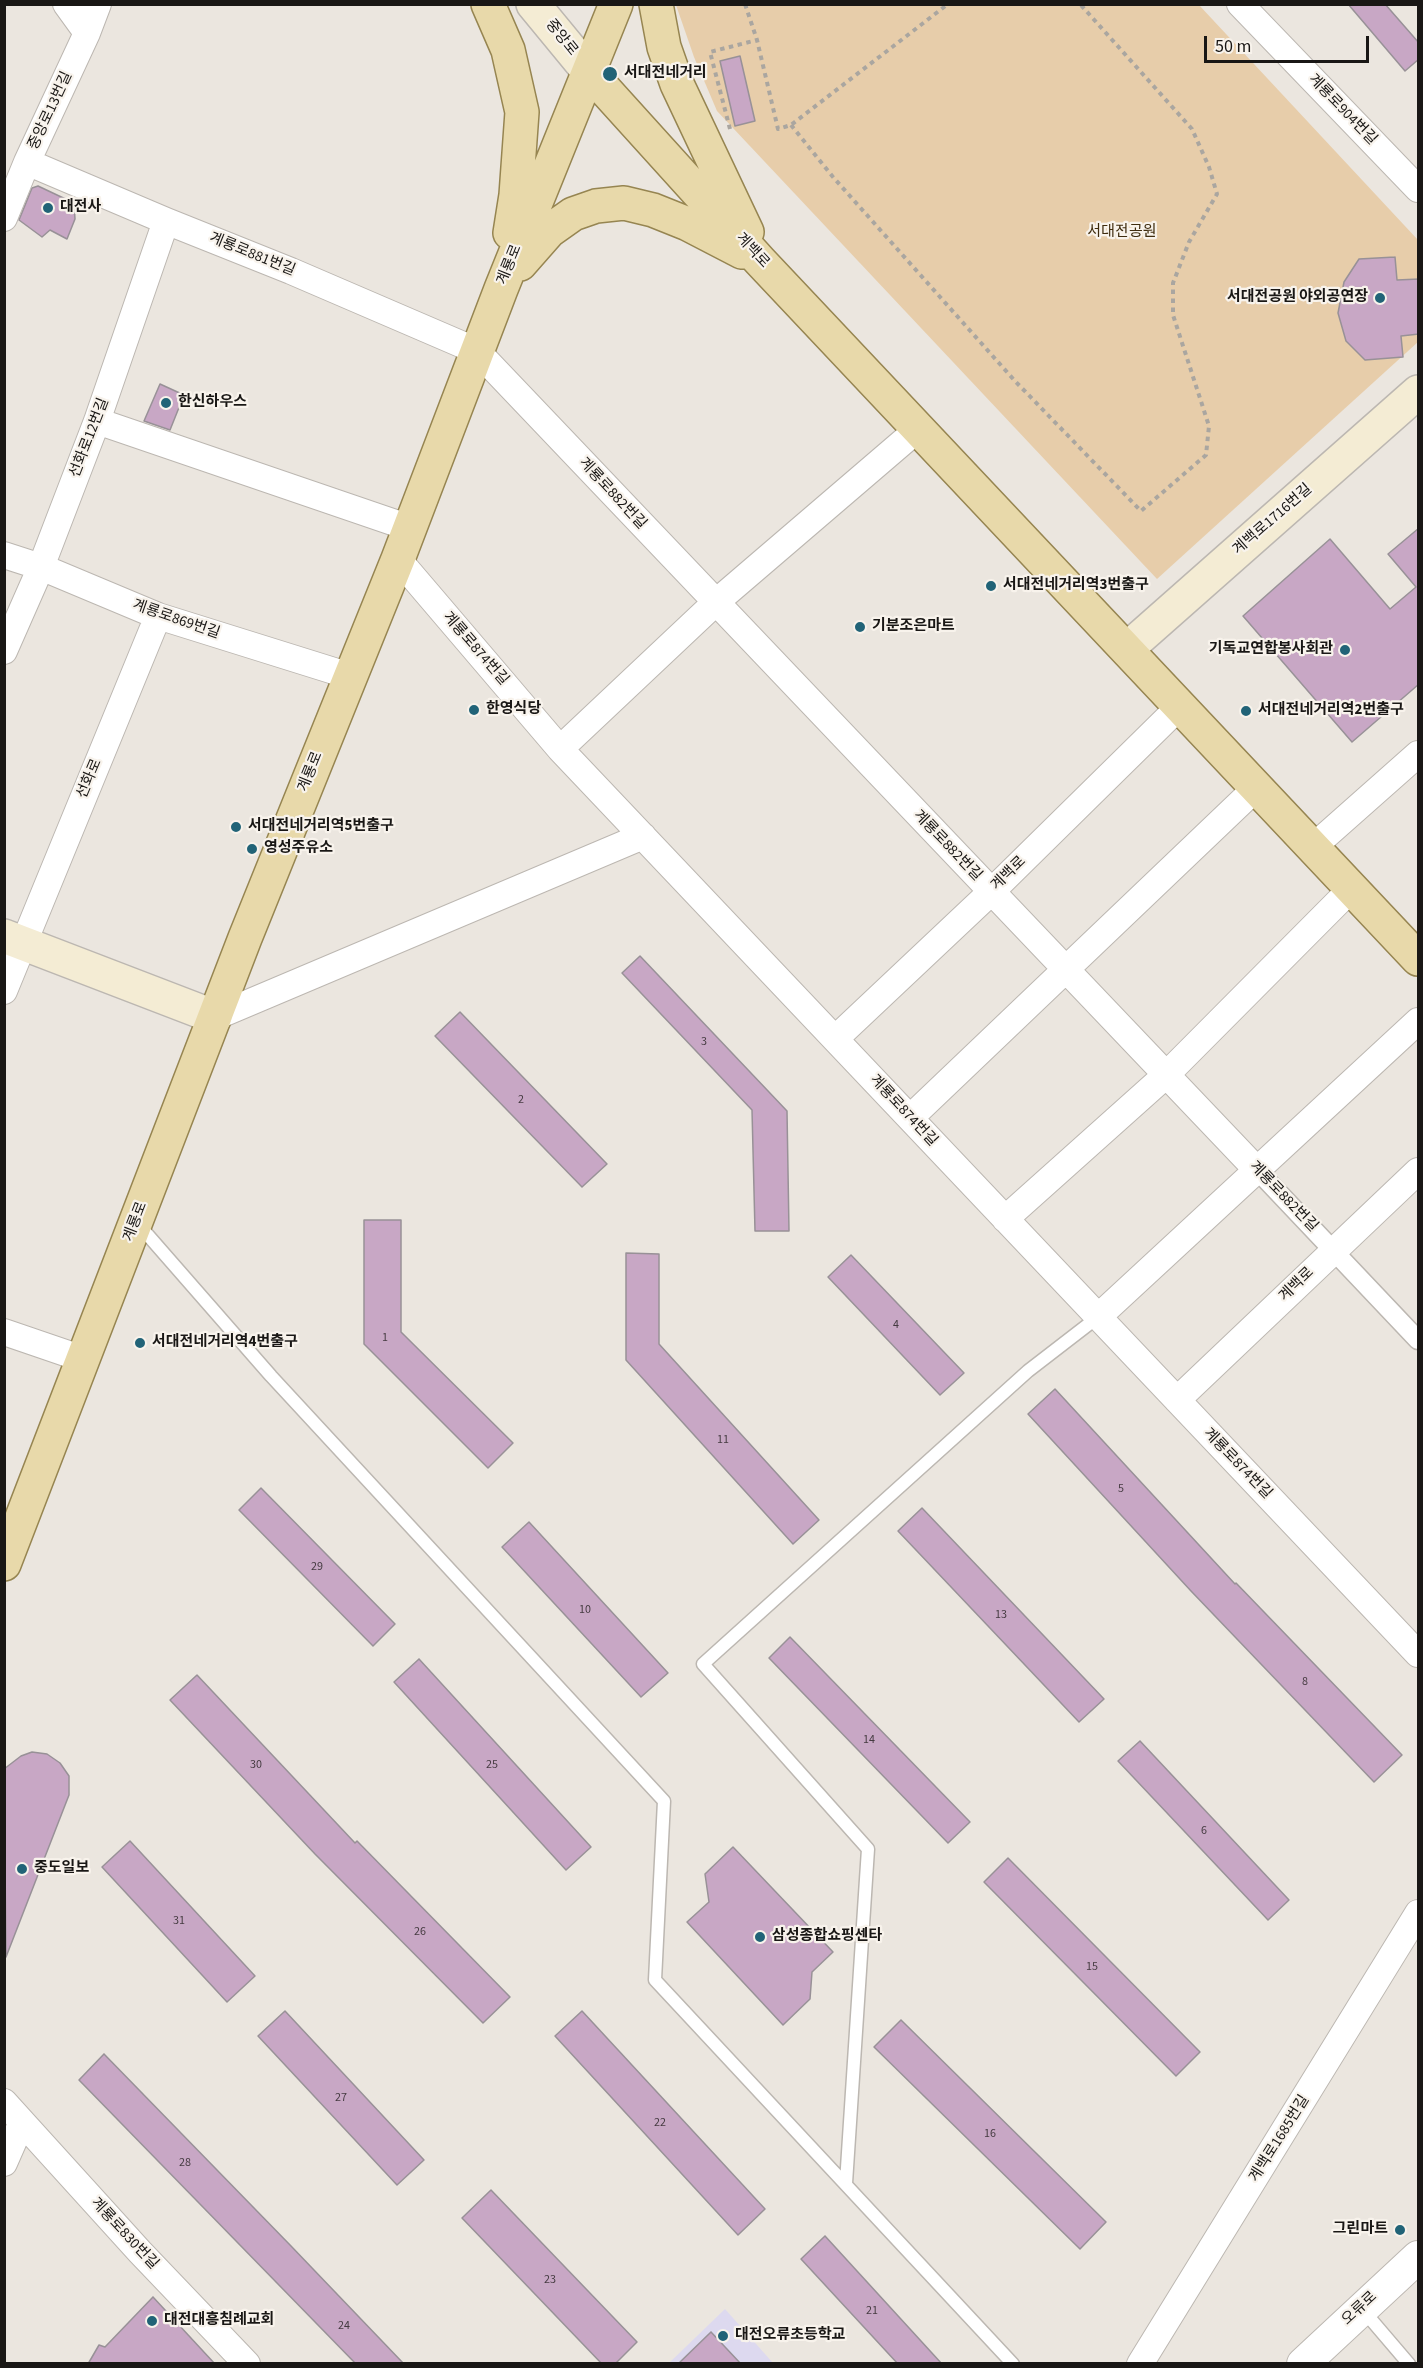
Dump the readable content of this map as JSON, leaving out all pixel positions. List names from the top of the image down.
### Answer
{
  "streets": {
    "main road": [
      "중앙로",
      "계백로",
      "계룡로",
      "계백로1716번길"
    ],
    "street": [
      "계룡로904번길",
      "중앙로13번길",
      "계룡로881번길",
      "선화로12번길",
      "계룡로882번길",
      "계룡로869번길",
      "계룡로874번길",
      "선화로",
      "계백로1685번길",
      "계룡로830번길",
      "오류로"
    ]
  },
  "crossings": [
    ["중앙로", "계백로"],
    ["중앙로", "계룡로"],
    ["중앙로13번길", "계룡로881번길"],
    ["계백로", "계룡로"],
    ["계백로", "계룡로882번길"],
    ["계백로", "계백로1716번길"],
    ["계백로", "계룡로874번길"],
    ["계룡로881번길", "계룡로"],
    ["계룡로881번길", "선화로12번길"],
    ["계룡로881번길", "계룡로882번길"],
    ["계룡로", "계룡로882번길"],
    ["계룡로", "계룡로869번길"],
    ["계룡로", "계룡로874번길"],
    ["선화로12번길", "계룡로869번길"],
    ["계룡로869번길", "선화로"]
  ],
  "parks": ["서대전공원"],
  "places": [
    "서대전네거리",
    "대전사",
    "서대전공원 야외공연장",
    "한신하우스",
    "서대전네거리역3번출구",
    "기분조은마트",
    "기독교연합봉사회관",
    "한영식당",
    "서대전네거리역2번출구",
    "서대전네거리역5번출구",
    "영성주유소",
    "서대전네거리역4번출구",
    "중도일보",
    "삼성종합쇼핑센타",
    "그린마트",
    "대전대흥침례교회",
    "대전오류초등학교"
  ],
  "house_numbers": [
    "3",
    "2",
    "4",
    "1",
    "11",
    "5",
    "29",
    "10",
    "13",
    "8",
    "14",
    "30",
    "25",
    "6",
    "31",
    "26",
    "15",
    "27",
    "22",
    "16",
    "28",
    "23",
    "21",
    "24"
  ],
  "scale_bar": "50 m"
}
